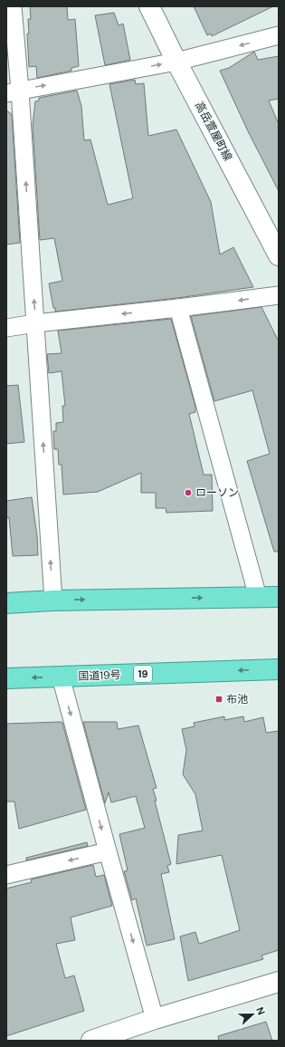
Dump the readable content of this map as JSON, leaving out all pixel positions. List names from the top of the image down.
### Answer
{
  "streets": {
    "highway": ["19", "国道19号"],
    "street": ["高岳萱屋町線"]
  },
  "places": {
    "other": ["ローソン"],
    "transit": ["布池"]
  },
  "north": "right"
}
